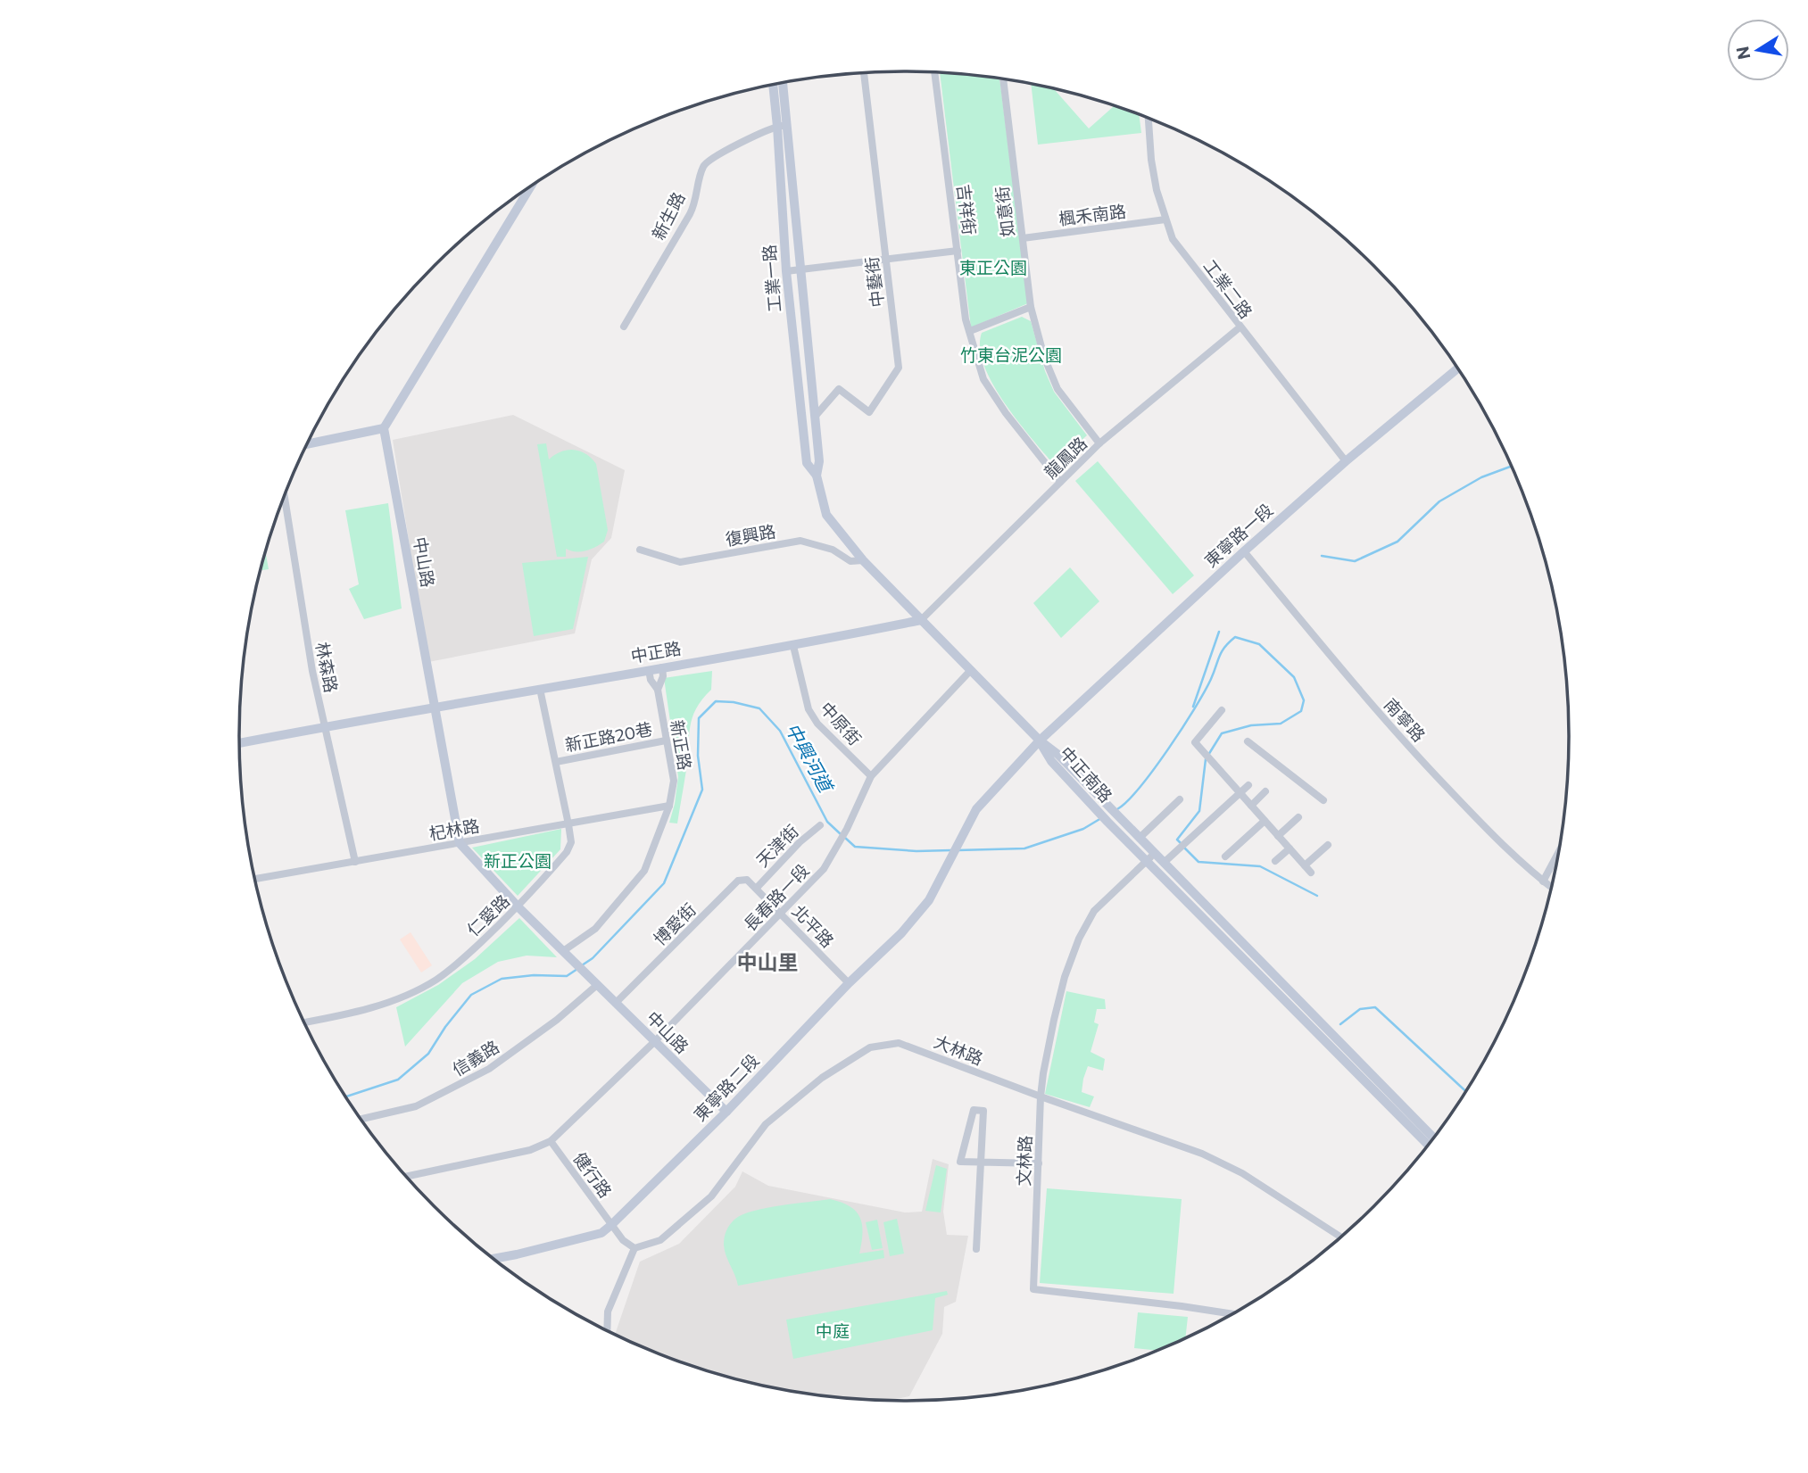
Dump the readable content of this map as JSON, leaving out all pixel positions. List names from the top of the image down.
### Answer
{
  "streets": {
    "street": [
      "吉祥街",
      "如意街",
      "楓禾南路",
      "新生路",
      "工業一路",
      "中藝街",
      "工業二路",
      "龍鳳路",
      "復興路",
      "東寧路一段",
      "中山路",
      "中正路",
      "林森路",
      "南寧路",
      "中原街",
      "新正路20巷",
      "新正路",
      "中正南路",
      "杞林路",
      "天津街",
      "長春路一段",
      "仁愛路",
      "博愛街",
      "北平路",
      "大林路",
      "信義路",
      "東寧路二段",
      "文林路",
      "健行路"
    ]
  },
  "crossings": [
    ["吉祥街", "龍鳳路"],
    ["如意街", "楓禾南路"],
    ["如意街", "龍鳳路"],
    ["楓禾南路", "工業二路"],
    ["新生路", "工業一路"],
    ["工業一路", "中藝街"],
    ["工業一路", "龍鳳路"],
    ["工業一路", "復興路"],
    ["工業一路", "中正路"],
    ["工業二路", "龍鳳路"],
    ["工業二路", "東寧路一段"],
    ["龍鳳路", "中正路"],
    ["東寧路一段", "南寧路"],
    ["東寧路一段", "中正南路"],
    ["東寧路一段", "東寧路二段"],
    ["中山路", "中正路"],
    ["中山路", "新正路"],
    ["中山路", "杞林路"],
    ["中山路", "長春路一段"],
    ["中山路", "博愛街"],
    ["中山路", "信義路"],
    ["中山路", "東寧路二段"],
    ["中正路", "林森路"],
    ["中正路", "中原街"],
    ["中正路", "新正路"],
    ["中正路", "仁愛路"],
    ["林森路", "杞林路"],
    ["中原街", "長春路一段"],
    ["新正路20巷", "新正路"],
    ["新正路20巷", "仁愛路"],
    ["新正路", "杞林路"],
    ["中正南路", "東寧路二段"],
    ["中正南路", "文林路"],
    ["杞林路", "仁愛路"],
    ["天津街", "博愛街"],
    ["天津街", "北平路"],
    ["長春路一段", "北平路"],
    ["長春路一段", "健行路"],
    ["博愛街", "北平路"],
    ["北平路", "東寧路二段"],
    ["大林路", "文林路"],
    ["東寧路二段", "健行路"]
  ],
  "districts": ["中山里"],
  "water": ["中興河道"],
  "parks": [
    "東正公園",
    "竹東台泥公園",
    "新正公園",
    "中庭"
  ],
  "north": "left"
}
